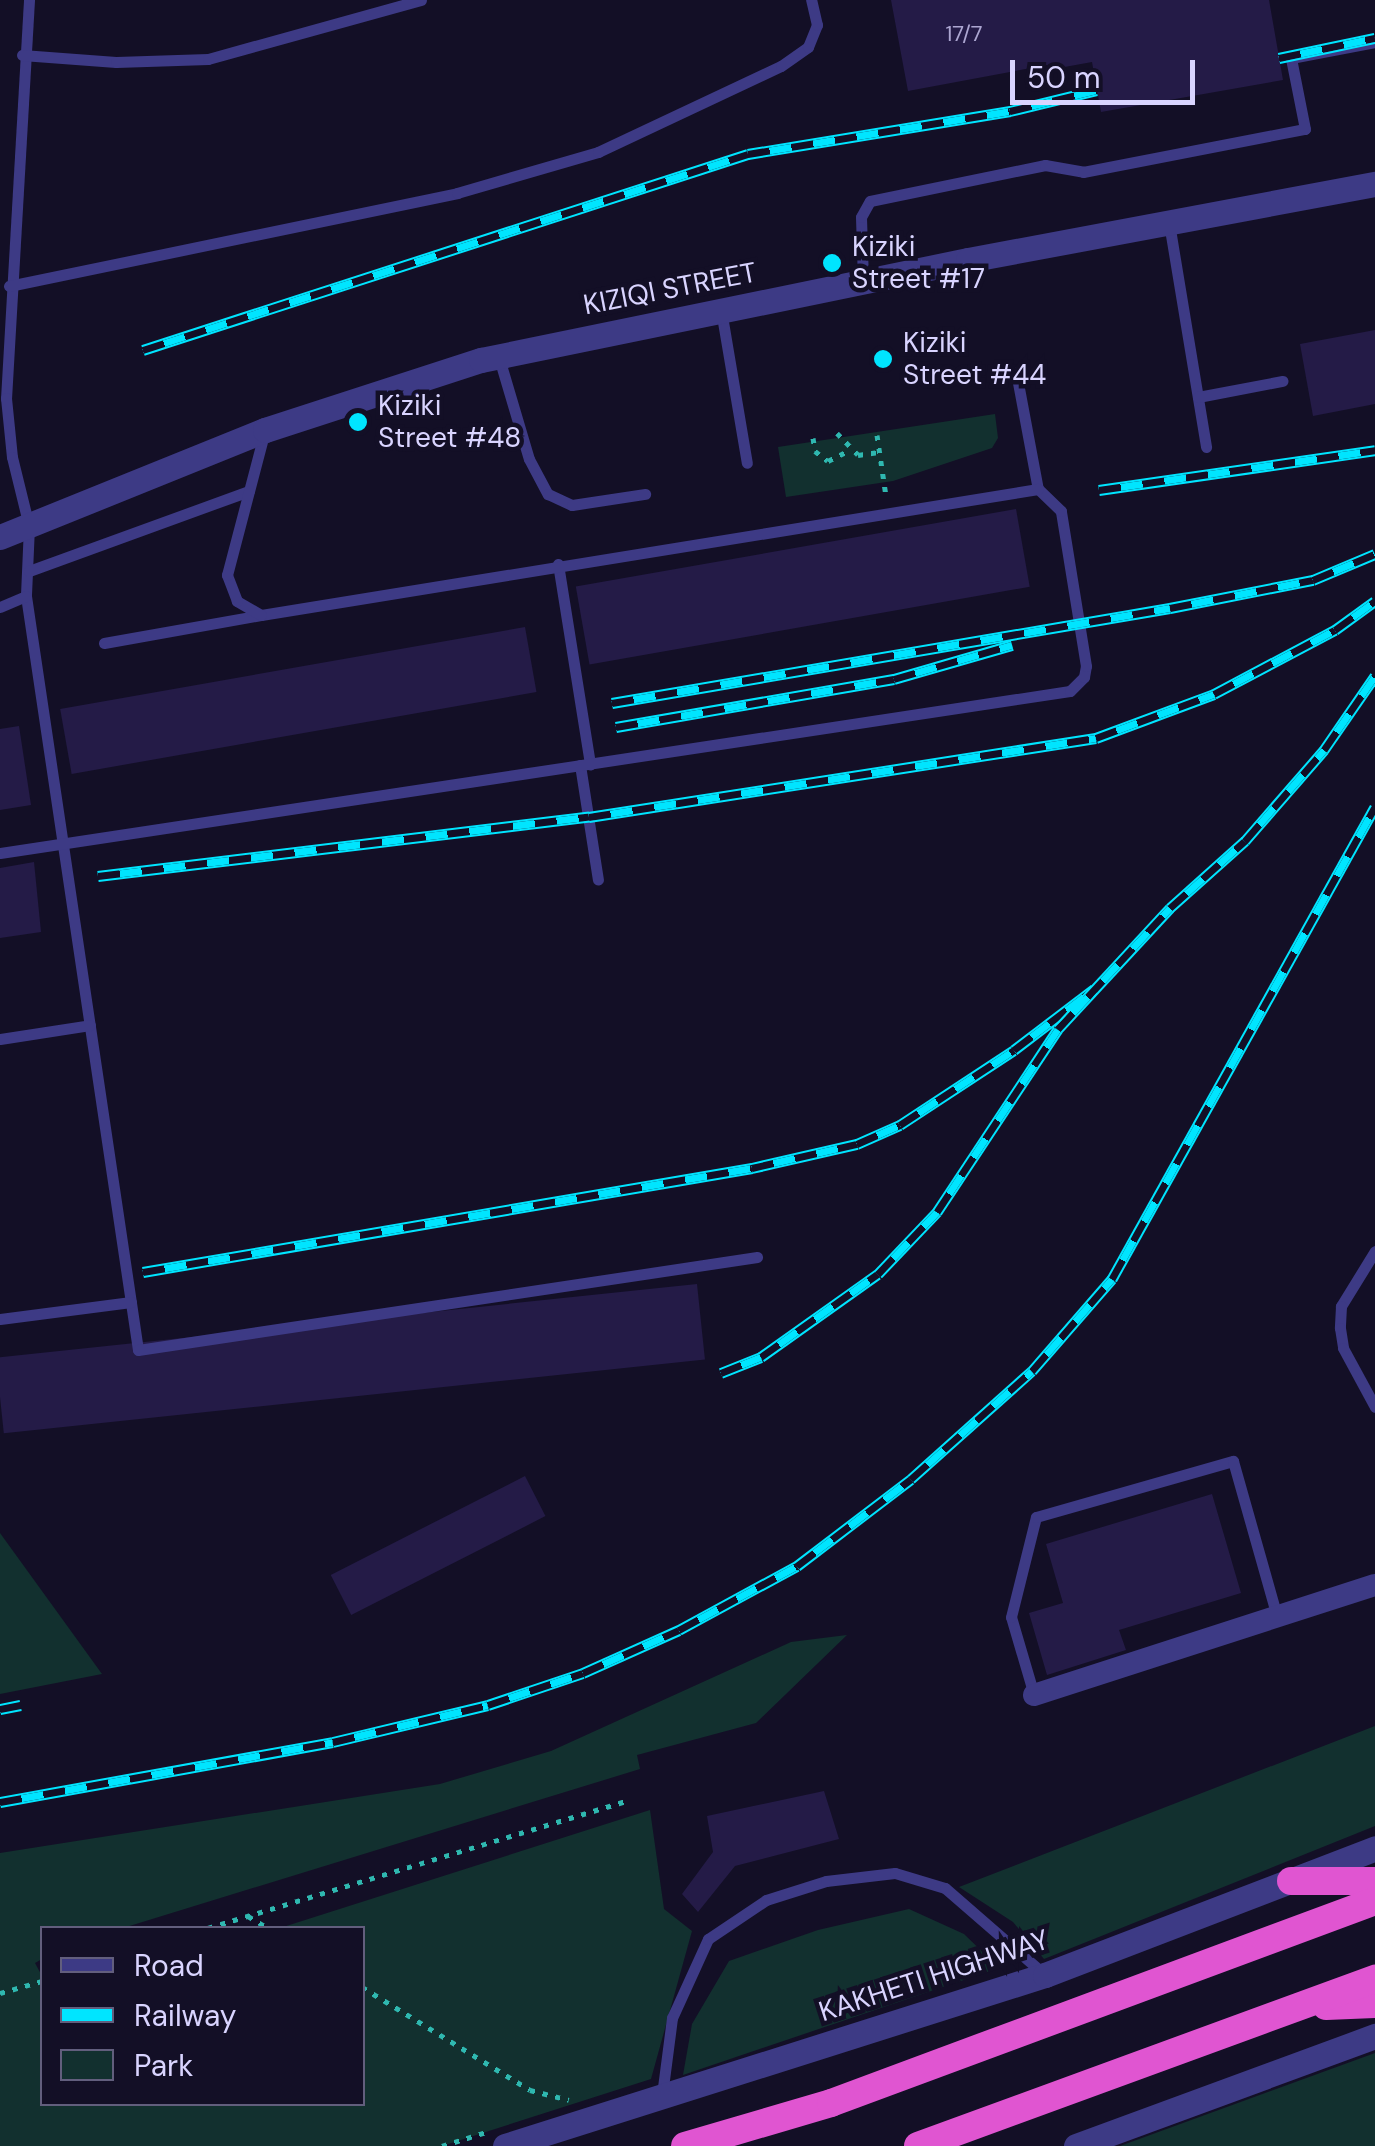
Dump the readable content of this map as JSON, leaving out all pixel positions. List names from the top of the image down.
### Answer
{
  "streets": {
    "street": ["KIZIQI STREET", "KAKHETI HIGHWAY"]
  },
  "places": ["Kiziki Street #17", "Kiziki Street #44", "Kiziki Street #48"],
  "house_numbers": ["17/7"],
  "legend": ["Road", "Railway", "Park"],
  "scale_bar": "50 m"
}
